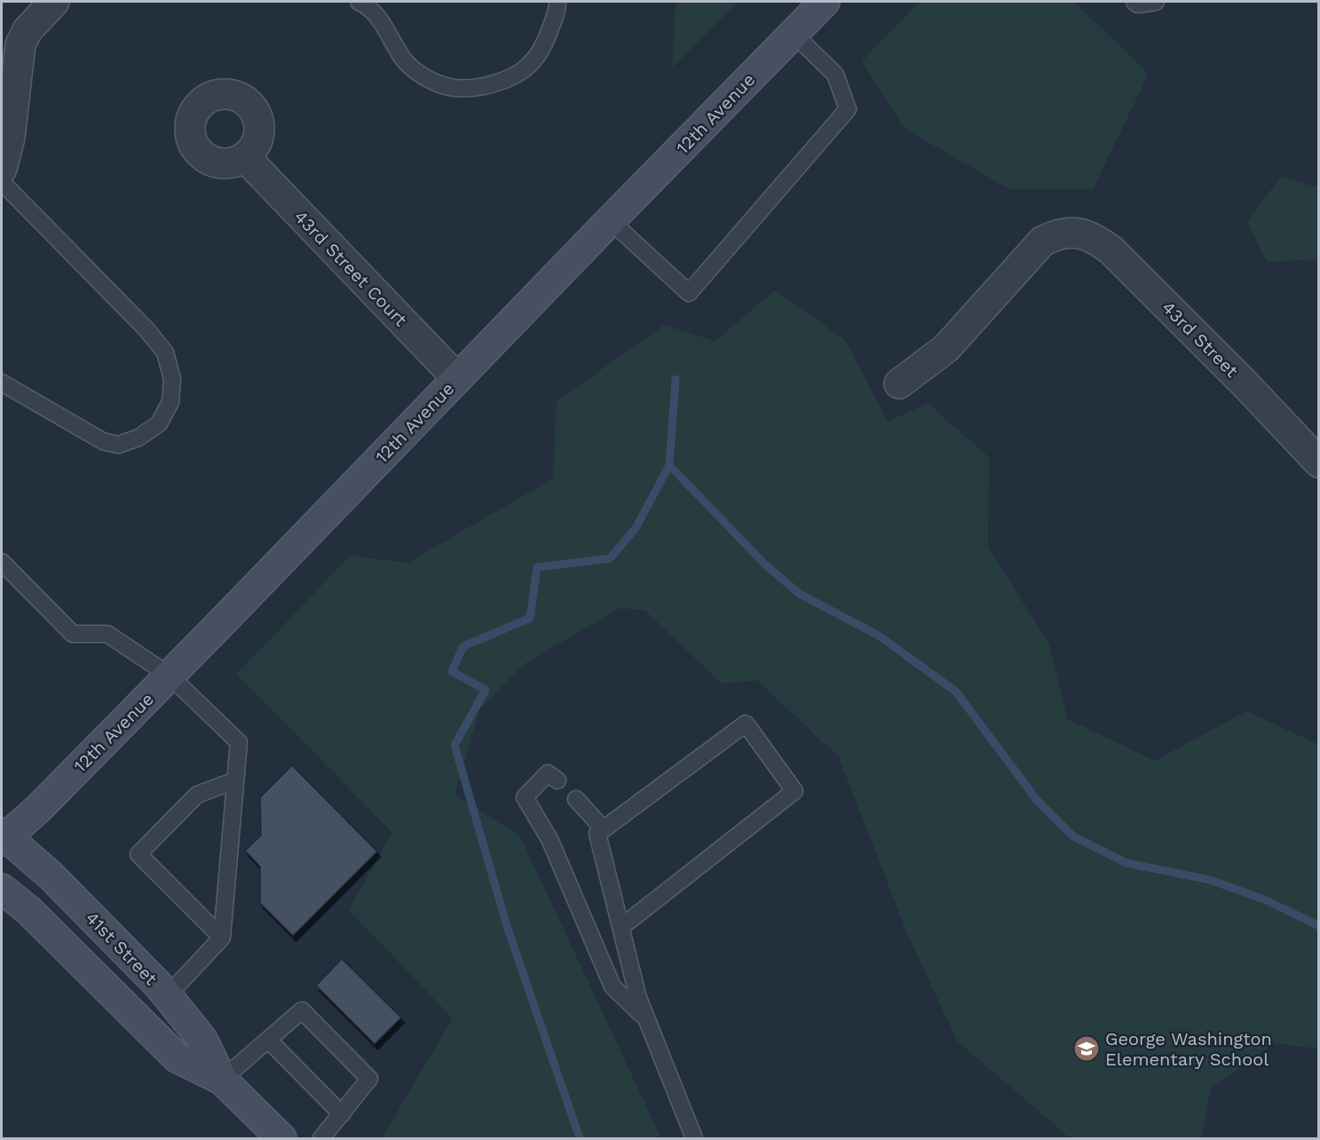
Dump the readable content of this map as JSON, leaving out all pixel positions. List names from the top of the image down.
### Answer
{
  "streets": {
    "street": [
      "12th Avenue",
      "43rd Street Court",
      "43rd Street",
      "41st Street"
    ]
  },
  "crossings": [
    ["12th Avenue", "43rd Street Court"],
    ["12th Avenue", "41st Street"]
  ],
  "places": {
    "school or university": ["George Washington Elementary School"]
  }
}
